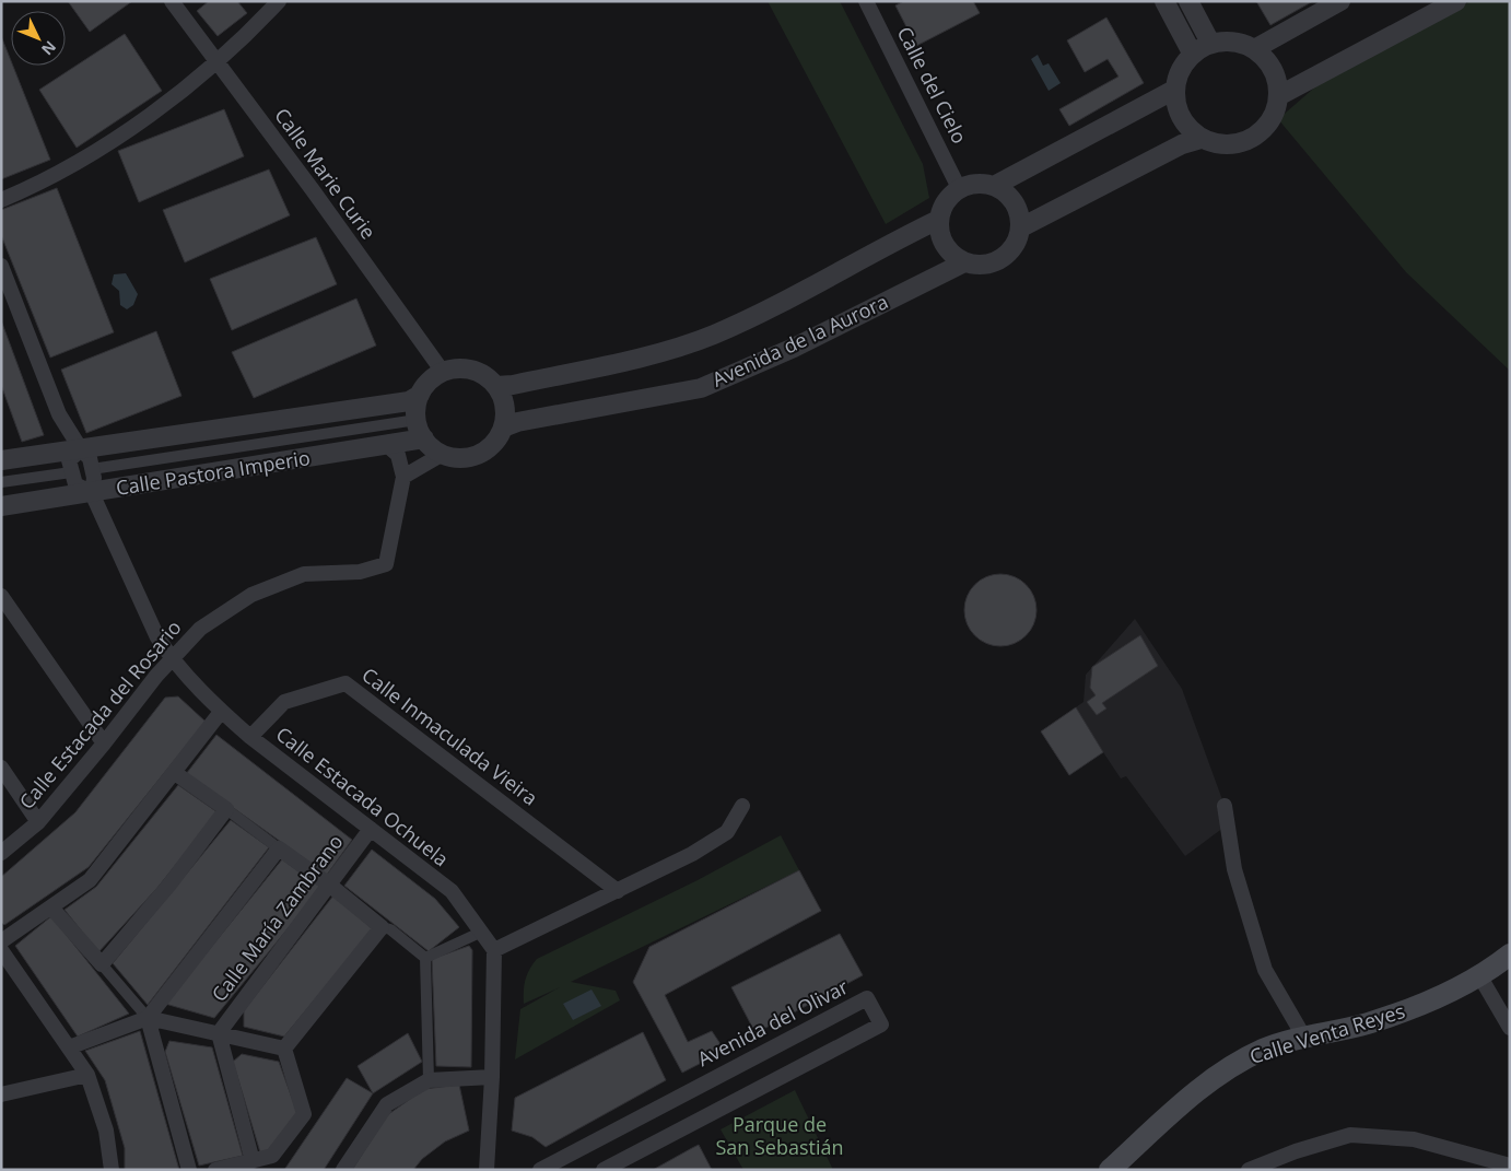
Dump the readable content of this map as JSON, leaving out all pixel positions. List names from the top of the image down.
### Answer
{
  "streets": {
    "main road": ["Calle Venta Reyes"],
    "street": [
      "Calle del Cielo",
      "Calle Marie Curie",
      "Avenida de la Aurora",
      "Calle Pastora Imperio",
      "Calle Estacada del Rosario",
      "Calle Inmaculada Vieira",
      "Calle Estacada Ochuela",
      "Calle María Zambrano",
      "Avenida del Olivar"
    ]
  },
  "crossings": [
    ["Calle del Cielo", "Avenida de la Aurora"],
    ["Calle Marie Curie", "Avenida de la Aurora"],
    ["Calle Marie Curie", "Calle Pastora Imperio"],
    ["Avenida de la Aurora", "Calle Pastora Imperio"],
    ["Calle Pastora Imperio", "Calle Estacada Ochuela"],
    ["Calle Estacada del Rosario", "Calle Estacada Ochuela"],
    ["Calle Inmaculada Vieira", "Calle Estacada Ochuela"],
    ["Calle Estacada Ochuela", "Calle María Zambrano"]
  ],
  "parks": ["Parque de San Sebastián"],
  "north": "bottom right"
}
